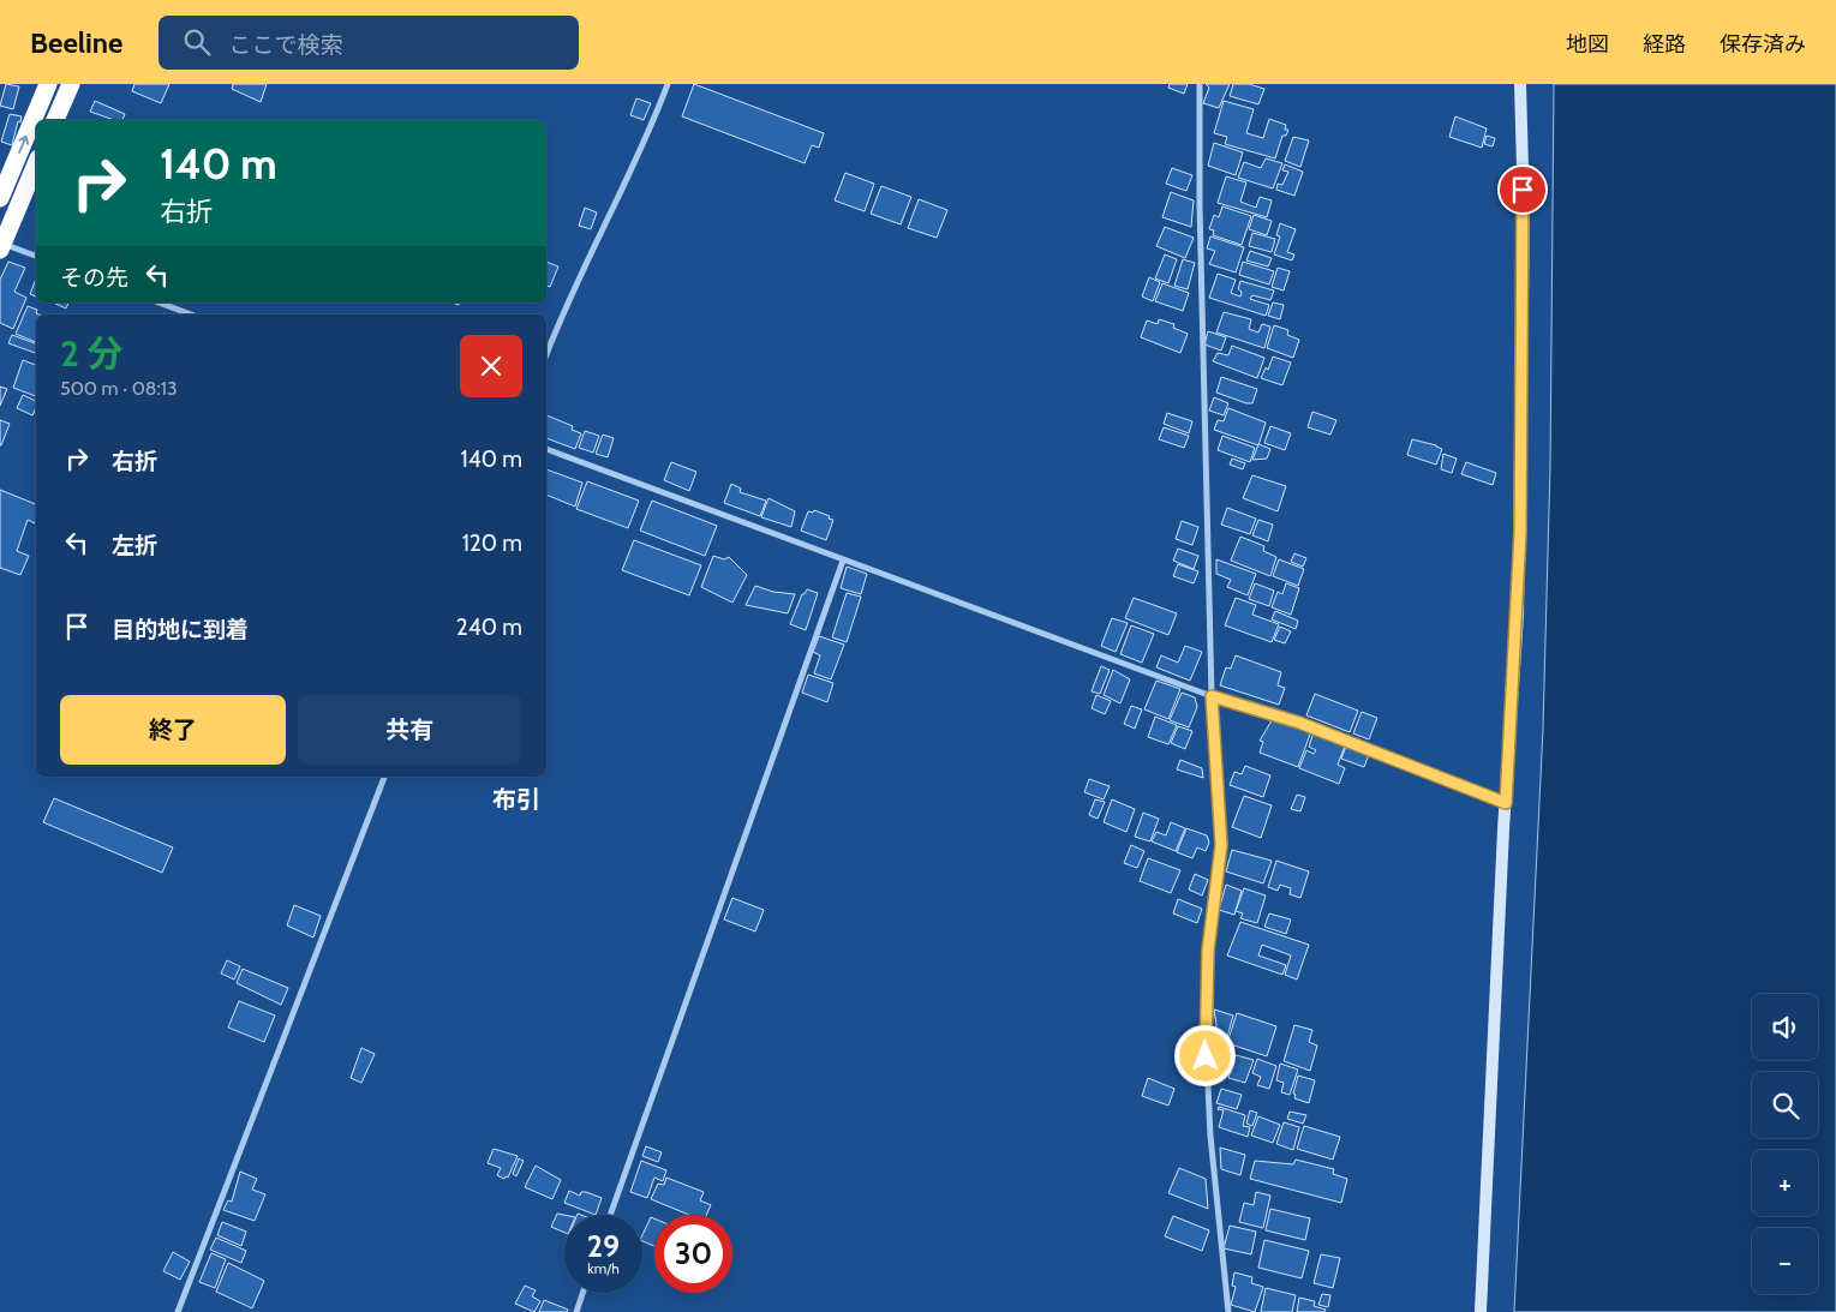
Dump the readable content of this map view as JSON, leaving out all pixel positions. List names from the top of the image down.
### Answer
{
  "districts": ["布引"],
  "page": {
    "header": "Beeline",
    "search": "ここで検索",
    "nav": ["地図", "経路", "保存済み"],
    "turn": ["140 m", "右折"],
    "then": "その先",
    "heading": ["2 分", "500 m · 08:13"],
    "list": [
      {
        "name": "右折",
        "value": "140 m"
      },
      {
        "name": "左折",
        "value": "120 m"
      },
      {
        "name": "目的地に到着",
        "value": "240 m"
      }
    ],
    "buttons": ["終了", "共有"],
    "map_buttons": ["+", "−"],
    "speed": "29 km/h",
    "limit": "30"
  }
}
